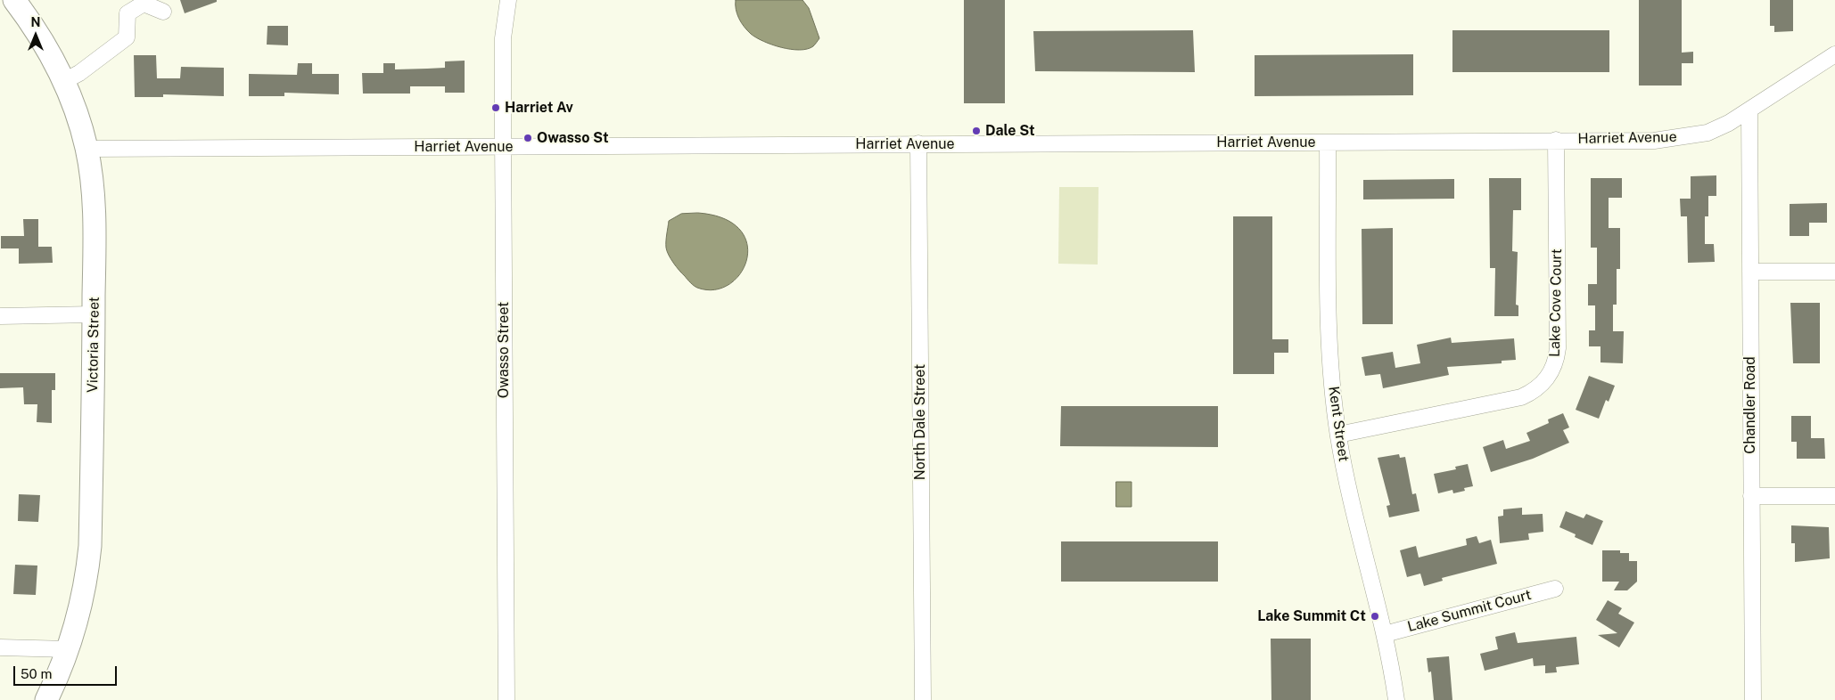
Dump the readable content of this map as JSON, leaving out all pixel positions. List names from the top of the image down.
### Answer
{
  "streets": {
    "street": [
      "Harriet Avenue",
      "Lake Cove Court",
      "Victoria Street",
      "Owasso Street",
      "Chandler Road",
      "North Dale Street",
      "Kent Street",
      "Lake Summit Court"
    ]
  },
  "crossings": [
    ["Harriet Avenue", "Lake Cove Court"],
    ["Harriet Avenue", "Victoria Street"],
    ["Harriet Avenue", "Owasso Street"],
    ["Harriet Avenue", "Chandler Road"],
    ["Harriet Avenue", "North Dale Street"],
    ["Harriet Avenue", "Kent Street"],
    ["Lake Cove Court", "Kent Street"],
    ["Kent Street", "Lake Summit Court"]
  ],
  "places": [
    "Harriet Av",
    "Dale St",
    "Owasso St",
    "Lake Summit Ct"
  ],
  "scale_bar": "50 m",
  "north": "top"
}
